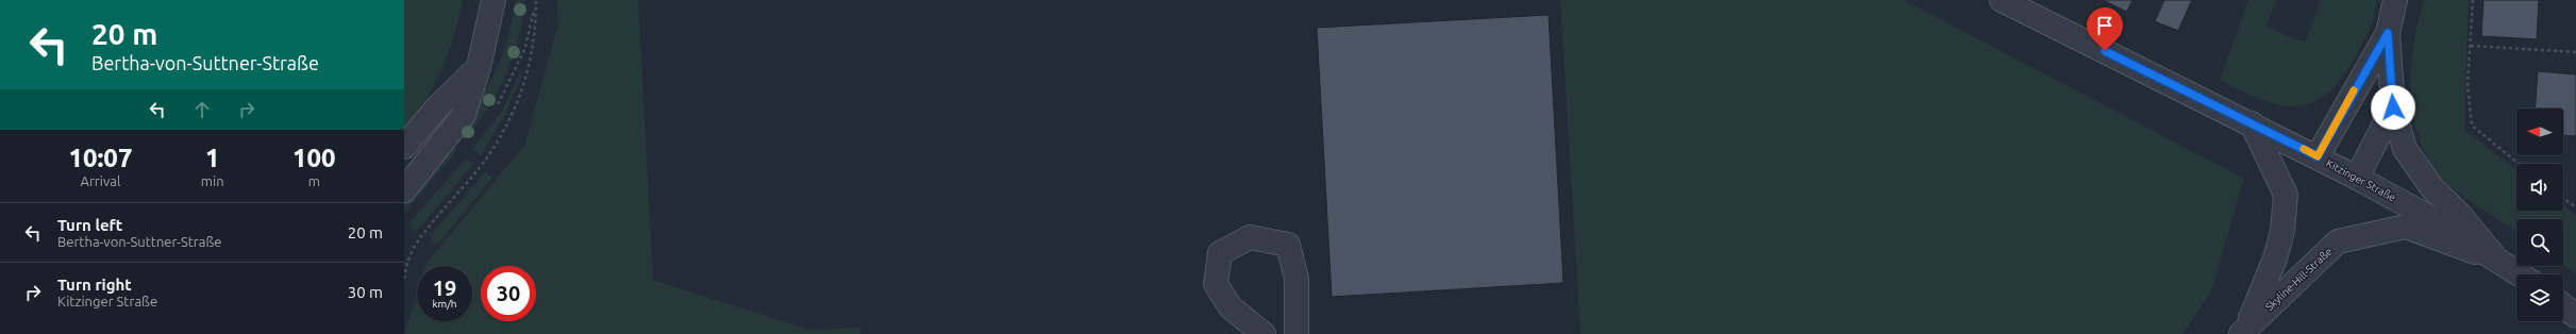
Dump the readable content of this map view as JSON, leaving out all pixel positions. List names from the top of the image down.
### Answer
{
  "streets": {
    "street": ["Kitzinger Straße", "Skyline-Hill-Straße"]
  },
  "crossings": [
    ["Kitzinger Straße", "Skyline-Hill-Straße"]
  ],
  "north": "left",
  "page": {
    "turn": ["20 m", "Bertha-von-Suttner-Straße"],
    "eta": [
      "10:07",
      "Arrival",
      "1",
      "min",
      "100",
      "m"
    ],
    "list": [
      {
        "name": "Turn left",
        "note": "Bertha-von-Suttner-Straße",
        "value": "20 m"
      },
      {
        "name": "Turn right",
        "note": "Kitzinger Straße",
        "value": "30 m"
      }
    ],
    "speed": "19 km/h",
    "limit": "30"
  }
}
